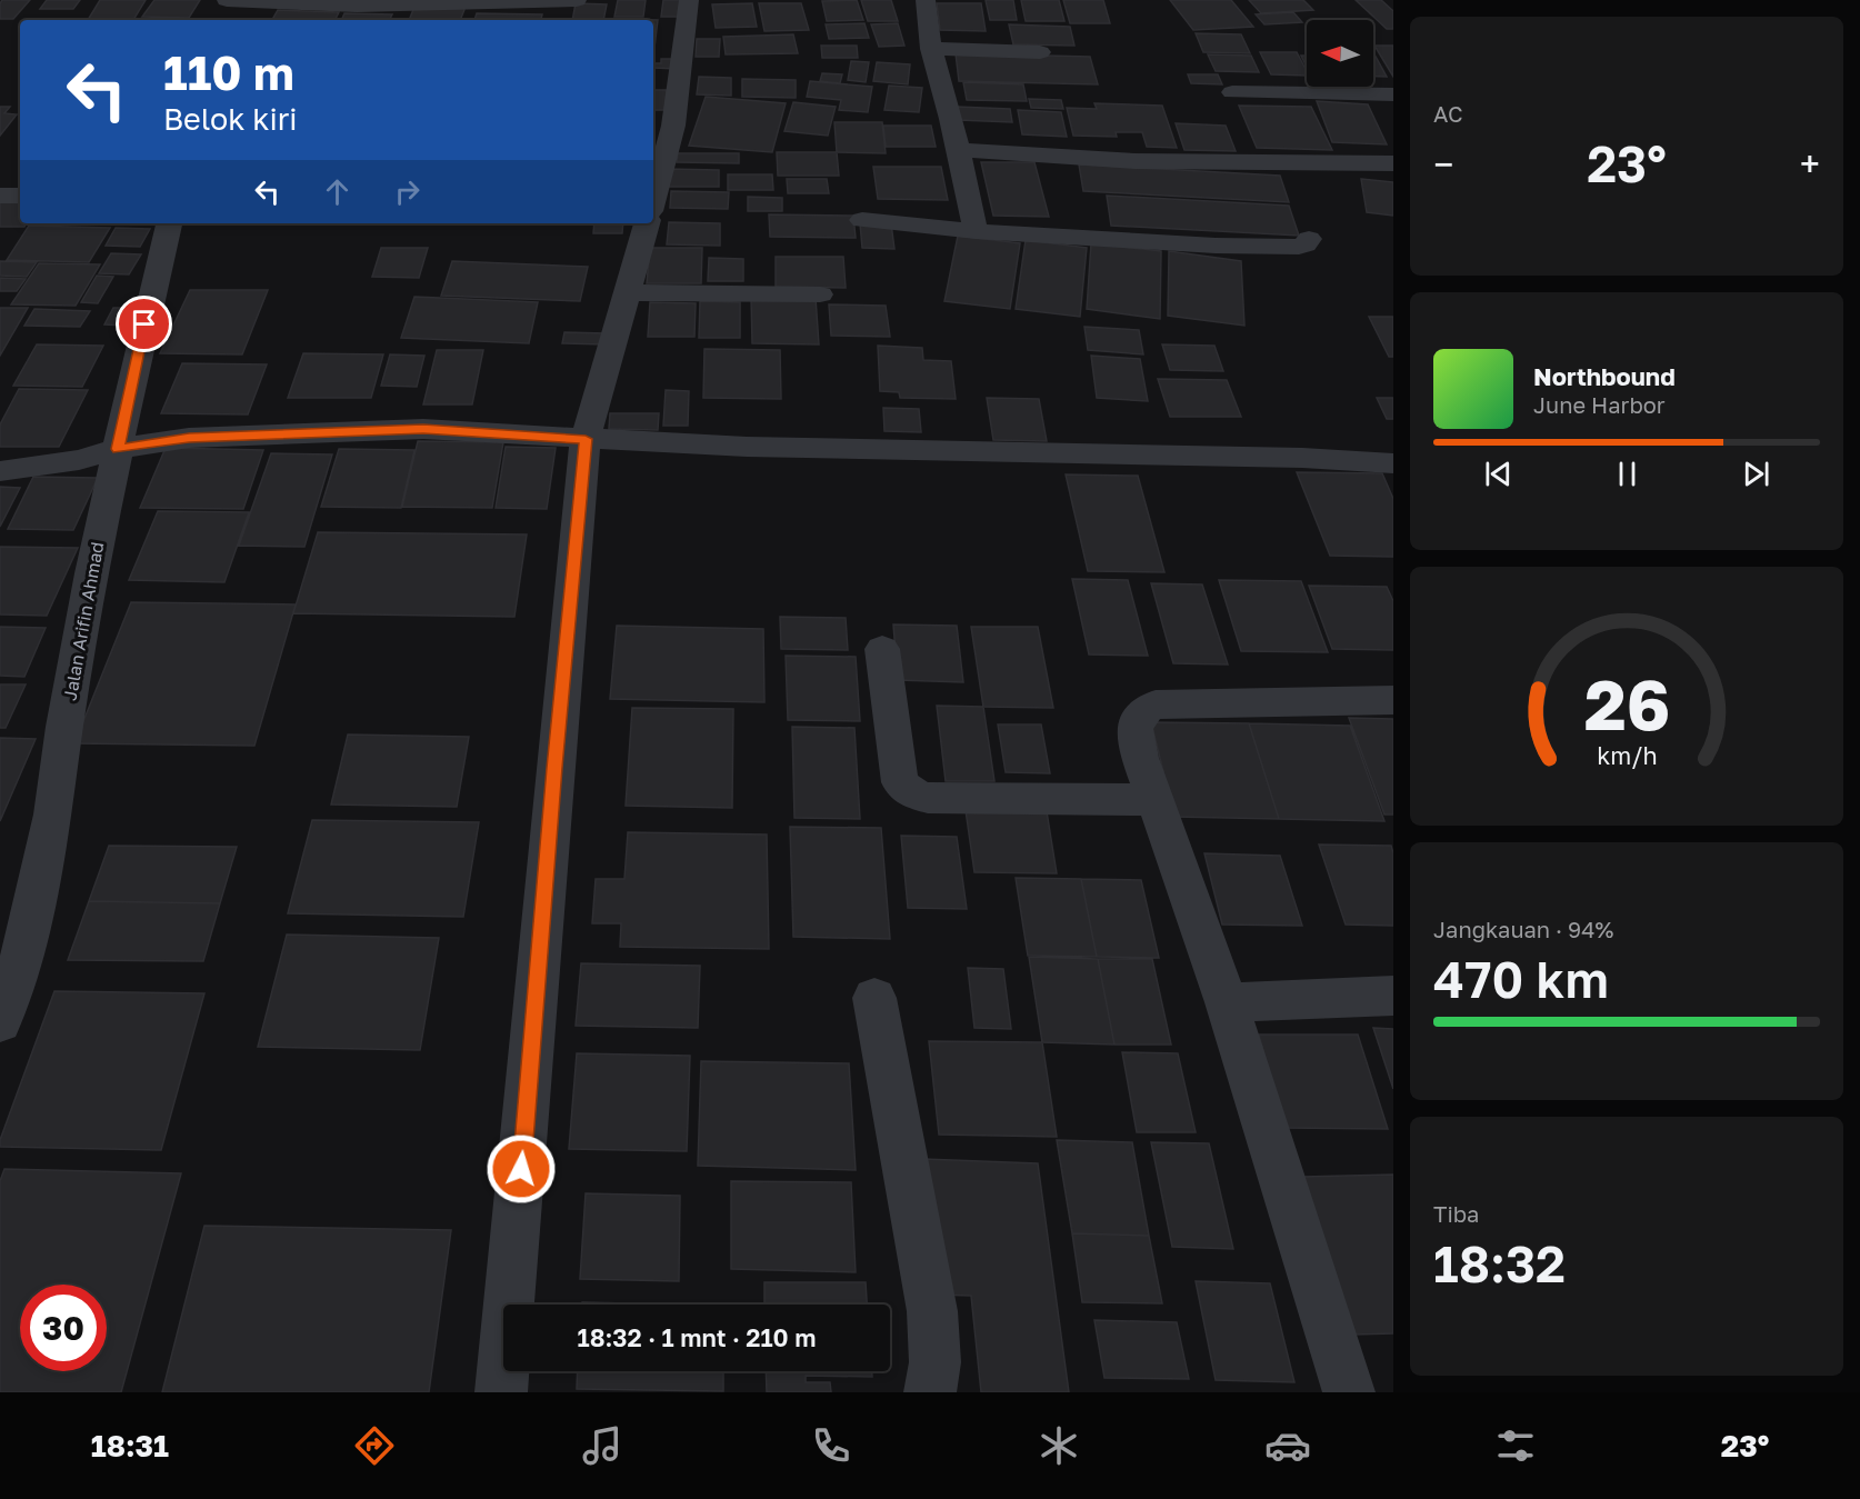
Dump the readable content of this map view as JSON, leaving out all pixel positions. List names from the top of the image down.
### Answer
{
  "streets": {
    "street": ["Jalan Arifin Ahmad"]
  },
  "north": "left",
  "page": {
    "tile": [
      "AC",
      ["Jangkauan · 94%", "470 km"],
      ["Tiba", "18:32"]
    ],
    "turn": ["110 m", "Belok kiri"],
    "heat": ["−", "23°", "+"],
    "song": ["Northbound", "June Harbor"],
    "limit": "30",
    "trip": "18:32 · 1 mnt · 210 m",
    "tabs": ["18:31", "23°"],
    "gauge": ["26", "km/h"]
  }
}
